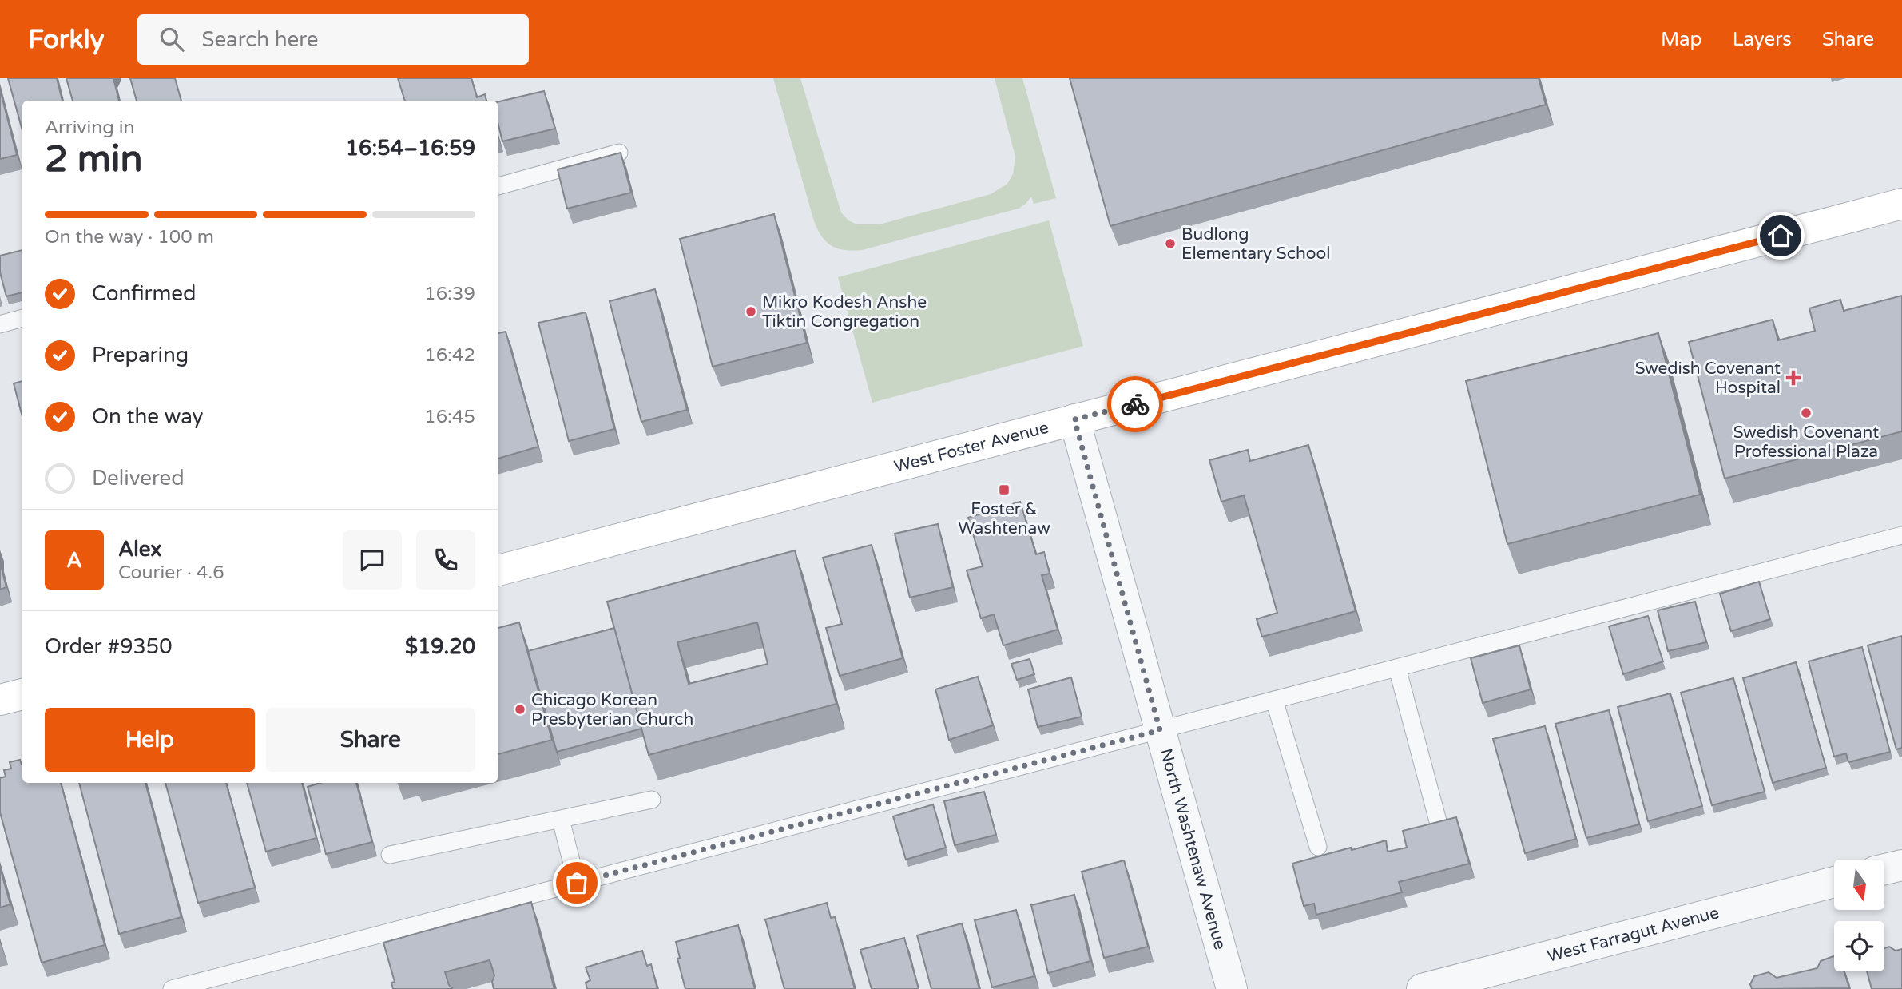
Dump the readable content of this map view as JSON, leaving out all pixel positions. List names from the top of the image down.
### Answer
{
  "streets": {
    "main road": ["West Foster Avenue"],
    "street": ["North Washtenaw Avenue", "West Farragut Avenue"]
  },
  "crossings": [
    ["West Foster Avenue", "North Washtenaw Avenue"]
  ],
  "places": {
    "other": [
      "Budlong Elementary School",
      "Mikro Kodesh Anshe Tiktin Congregation",
      "Swedish Covenant Professional Plaza",
      "Chicago Korean Presbyterian Church"
    ],
    "health": ["Swedish Covenant Hospital"],
    "transit": ["Foster & Washtenaw"]
  },
  "north": "bottom",
  "page": {
    "header": "Forkly",
    "search": "Search here",
    "nav": ["Map", "Layers", "Share"],
    "heading": ["2 min", "Arriving in", "16:54–16:59"],
    "panel": [
      "Alex",
      "Courier · 4.6",
      "Order #9350",
      "$19.20"
    ],
    "bar": "On the way · 100 m",
    "list": [
      ["Confirmed", "16:39"],
      ["Preparing", "16:42"],
      ["On the way", "16:45"],
      "Delivered"
    ],
    "round": "A",
    "buttons": ["Help", "Share"]
  }
}
